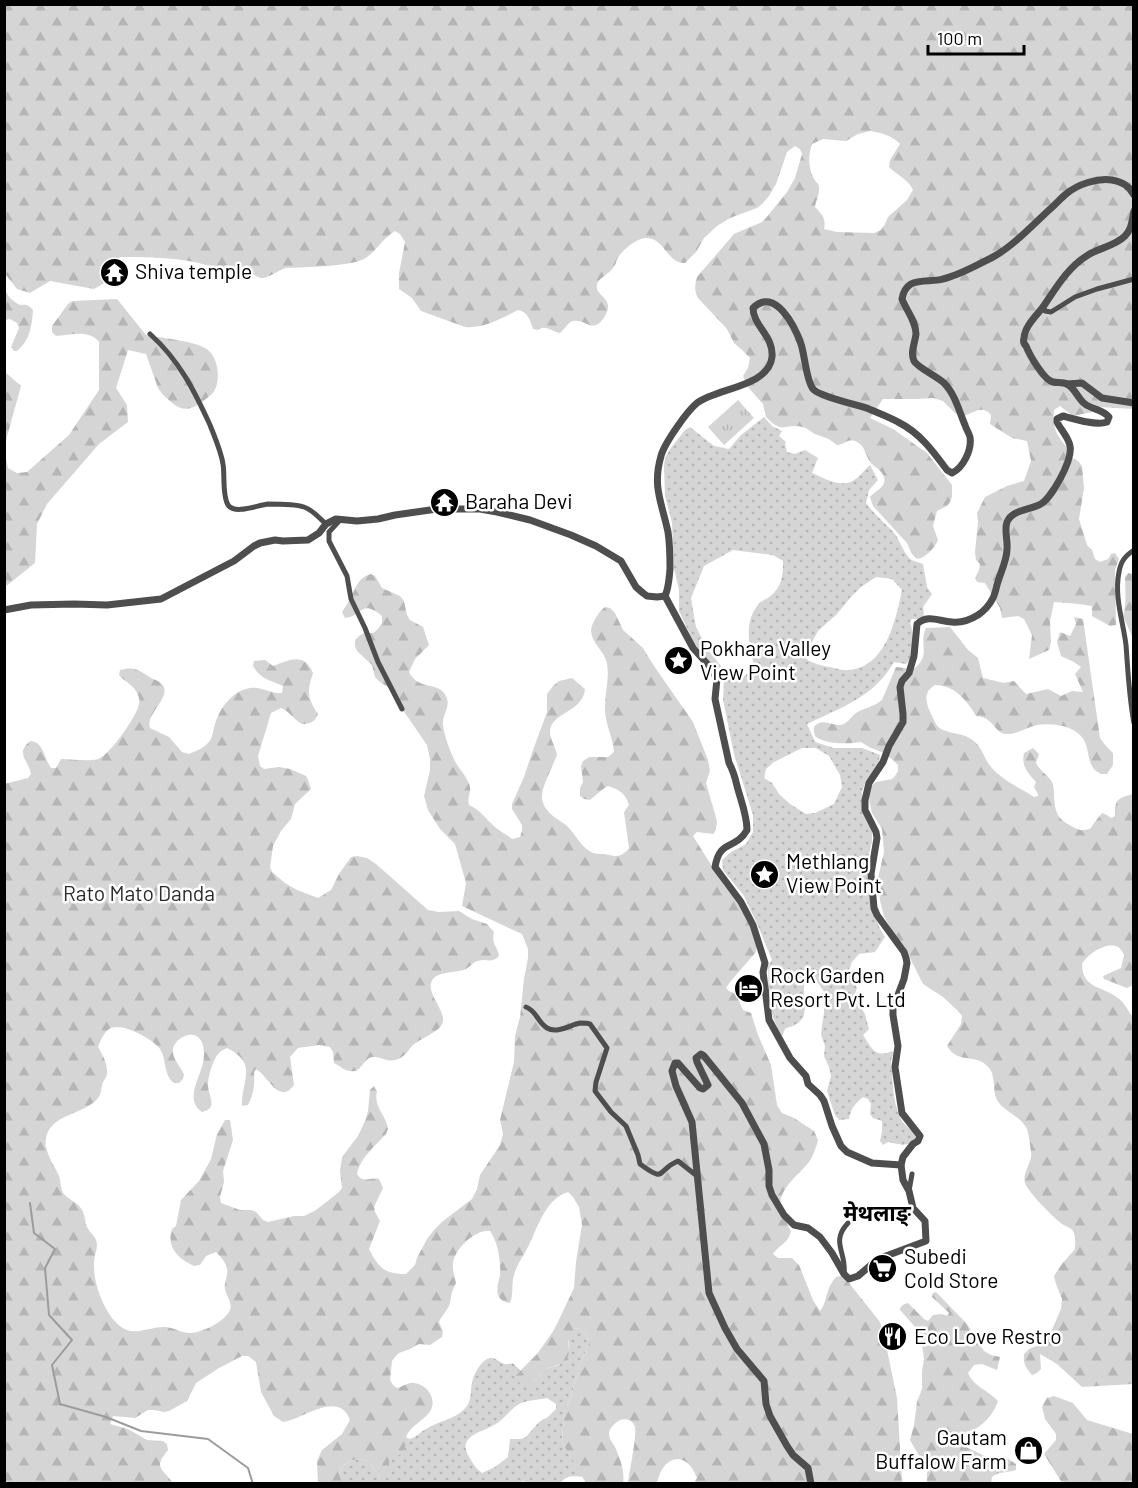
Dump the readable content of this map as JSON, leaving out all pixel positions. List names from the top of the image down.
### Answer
{
  "districts": ["मेथलाङ्"],
  "parks": ["Rato Mato Danda"],
  "places": {
    "temple": ["Shiva temple", "Baraha Devi"],
    "place": ["Pokhara Valley View Point", "Methlang View Point"],
    "hotel": ["Rock Garden Resort Pvt. Ltd"],
    "supermarket": ["Subedi Cold Store"],
    "restaurant": ["Eco Love Restro"],
    "shop": ["Gautam Buffalow Farm"]
  },
  "scale_bar": "100 m"
}
